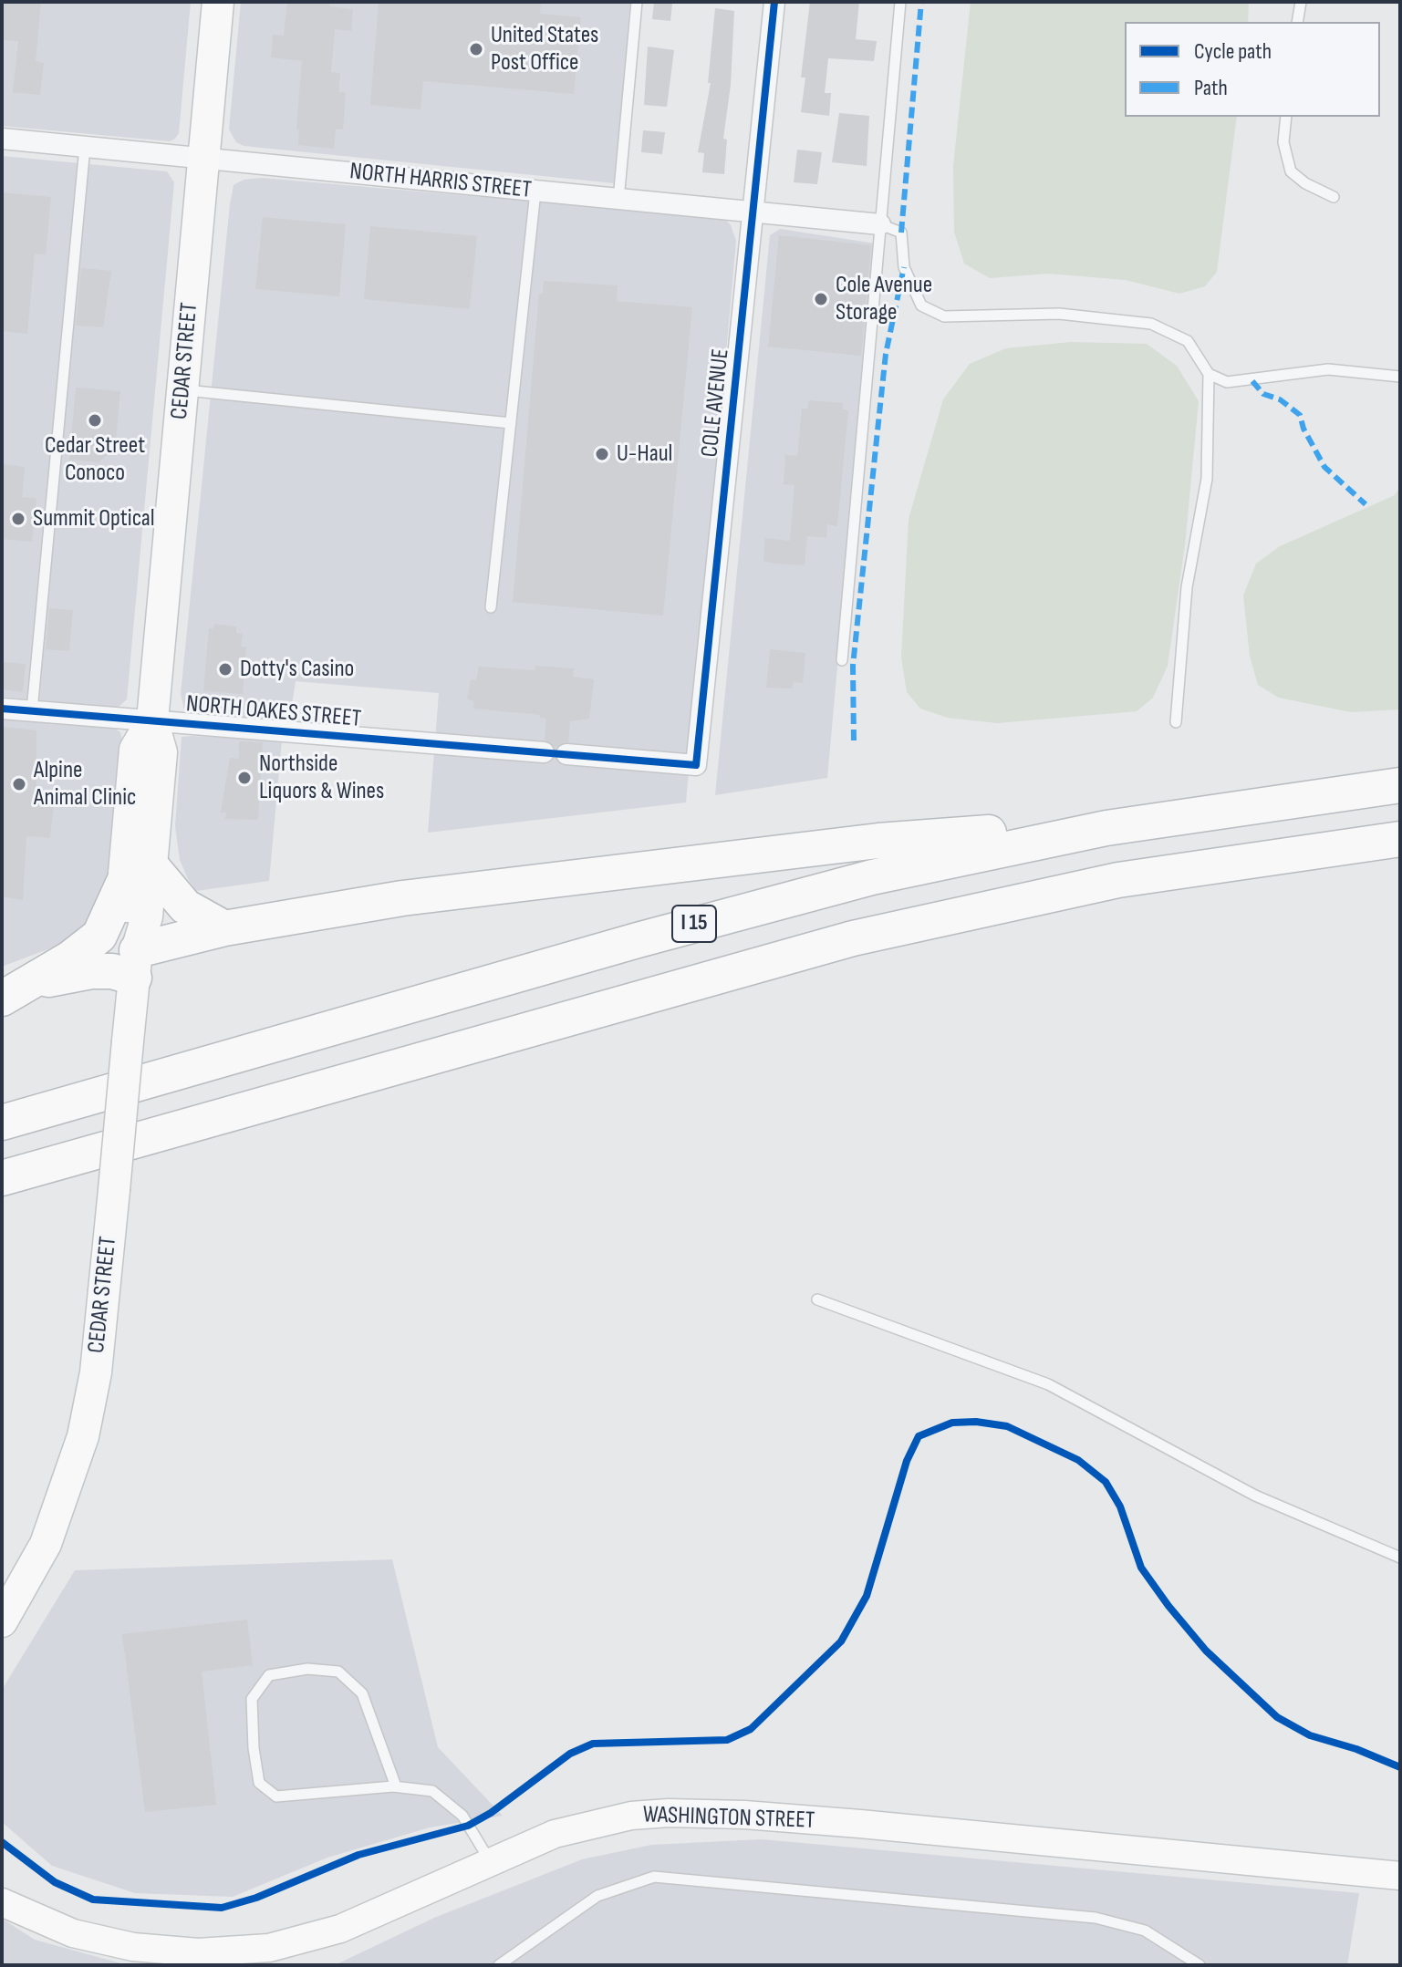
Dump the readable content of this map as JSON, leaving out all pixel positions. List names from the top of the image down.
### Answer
{
  "streets": {
    "highway": ["I 15"],
    "main road": ["CEDAR STREET", "WASHINGTON STREET"],
    "street": ["NORTH HARRIS STREET", "COLE AVENUE", "NORTH OAKES STREET"]
  },
  "crossings": [
    ["NORTH HARRIS STREET", "CEDAR STREET"],
    ["NORTH HARRIS STREET", "COLE AVENUE"],
    ["CEDAR STREET", "NORTH OAKES STREET"]
  ],
  "places": [
    "United States Post Office",
    "Cole Avenue Storage",
    "Cedar Street Conoco",
    "U-Haul",
    "Summit Optical",
    "Dotty's Casino",
    "Northside Liquors & Wines",
    "Alpine Animal Clinic"
  ],
  "legend": ["Cycle path", "Path"]
}
